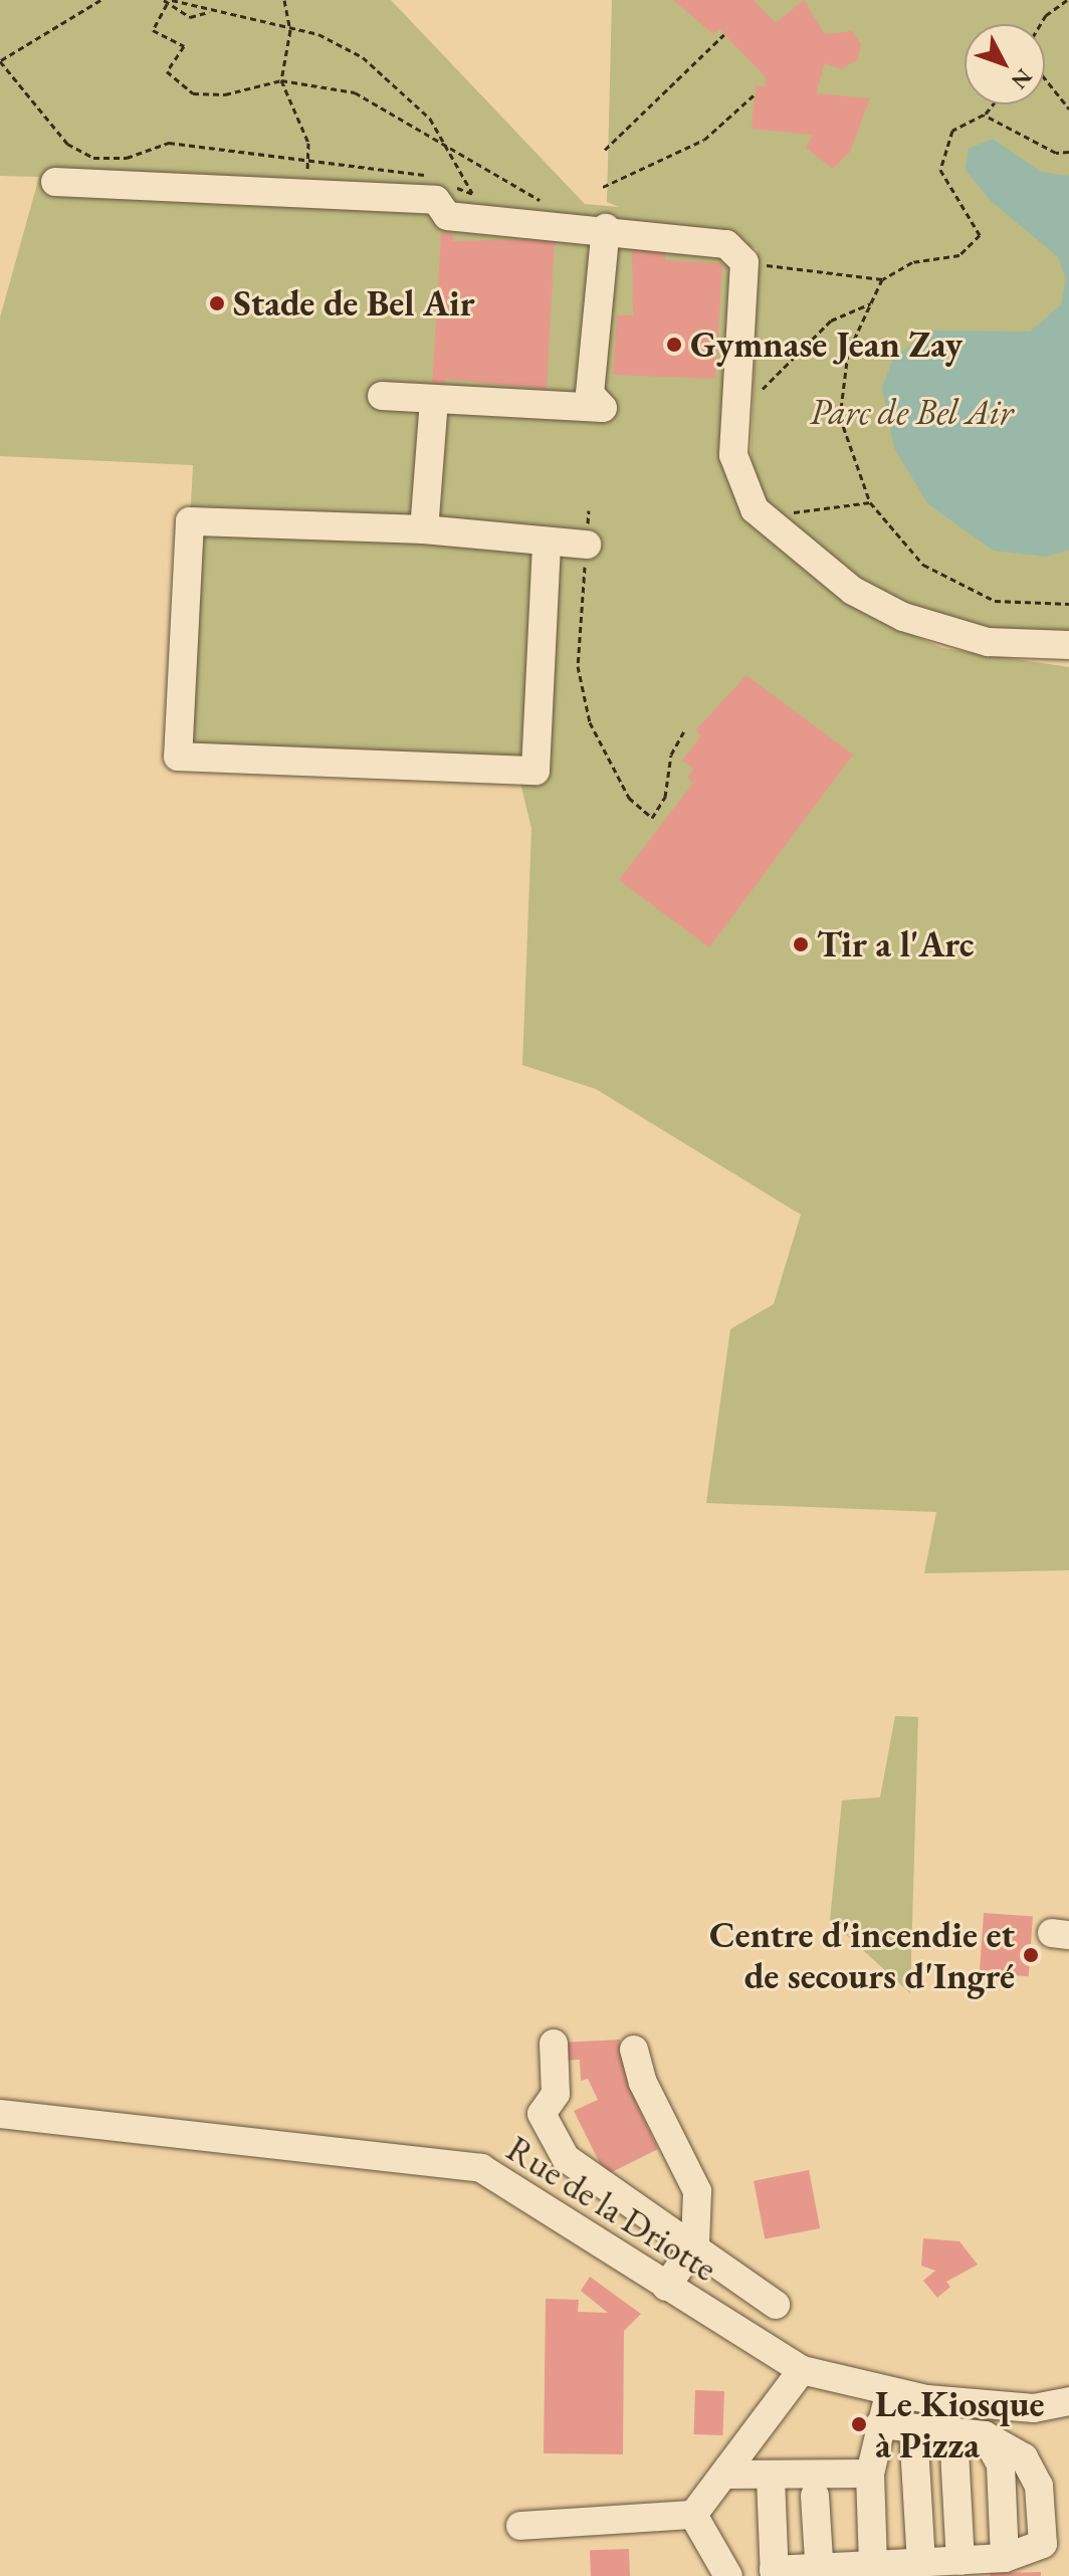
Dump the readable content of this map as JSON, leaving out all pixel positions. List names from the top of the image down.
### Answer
{
  "streets": {
    "street": ["Rue de la Driotte"]
  },
  "parks": ["Parc de Bel Air"],
  "places": [
    "Stade de Bel Air",
    "Gymnase Jean Zay",
    "Tir a l'Arc",
    "Centre d'incendie et de secours d'Ingré",
    "Le Kiosque à Pizza"
  ],
  "north": "bottom right"
}
